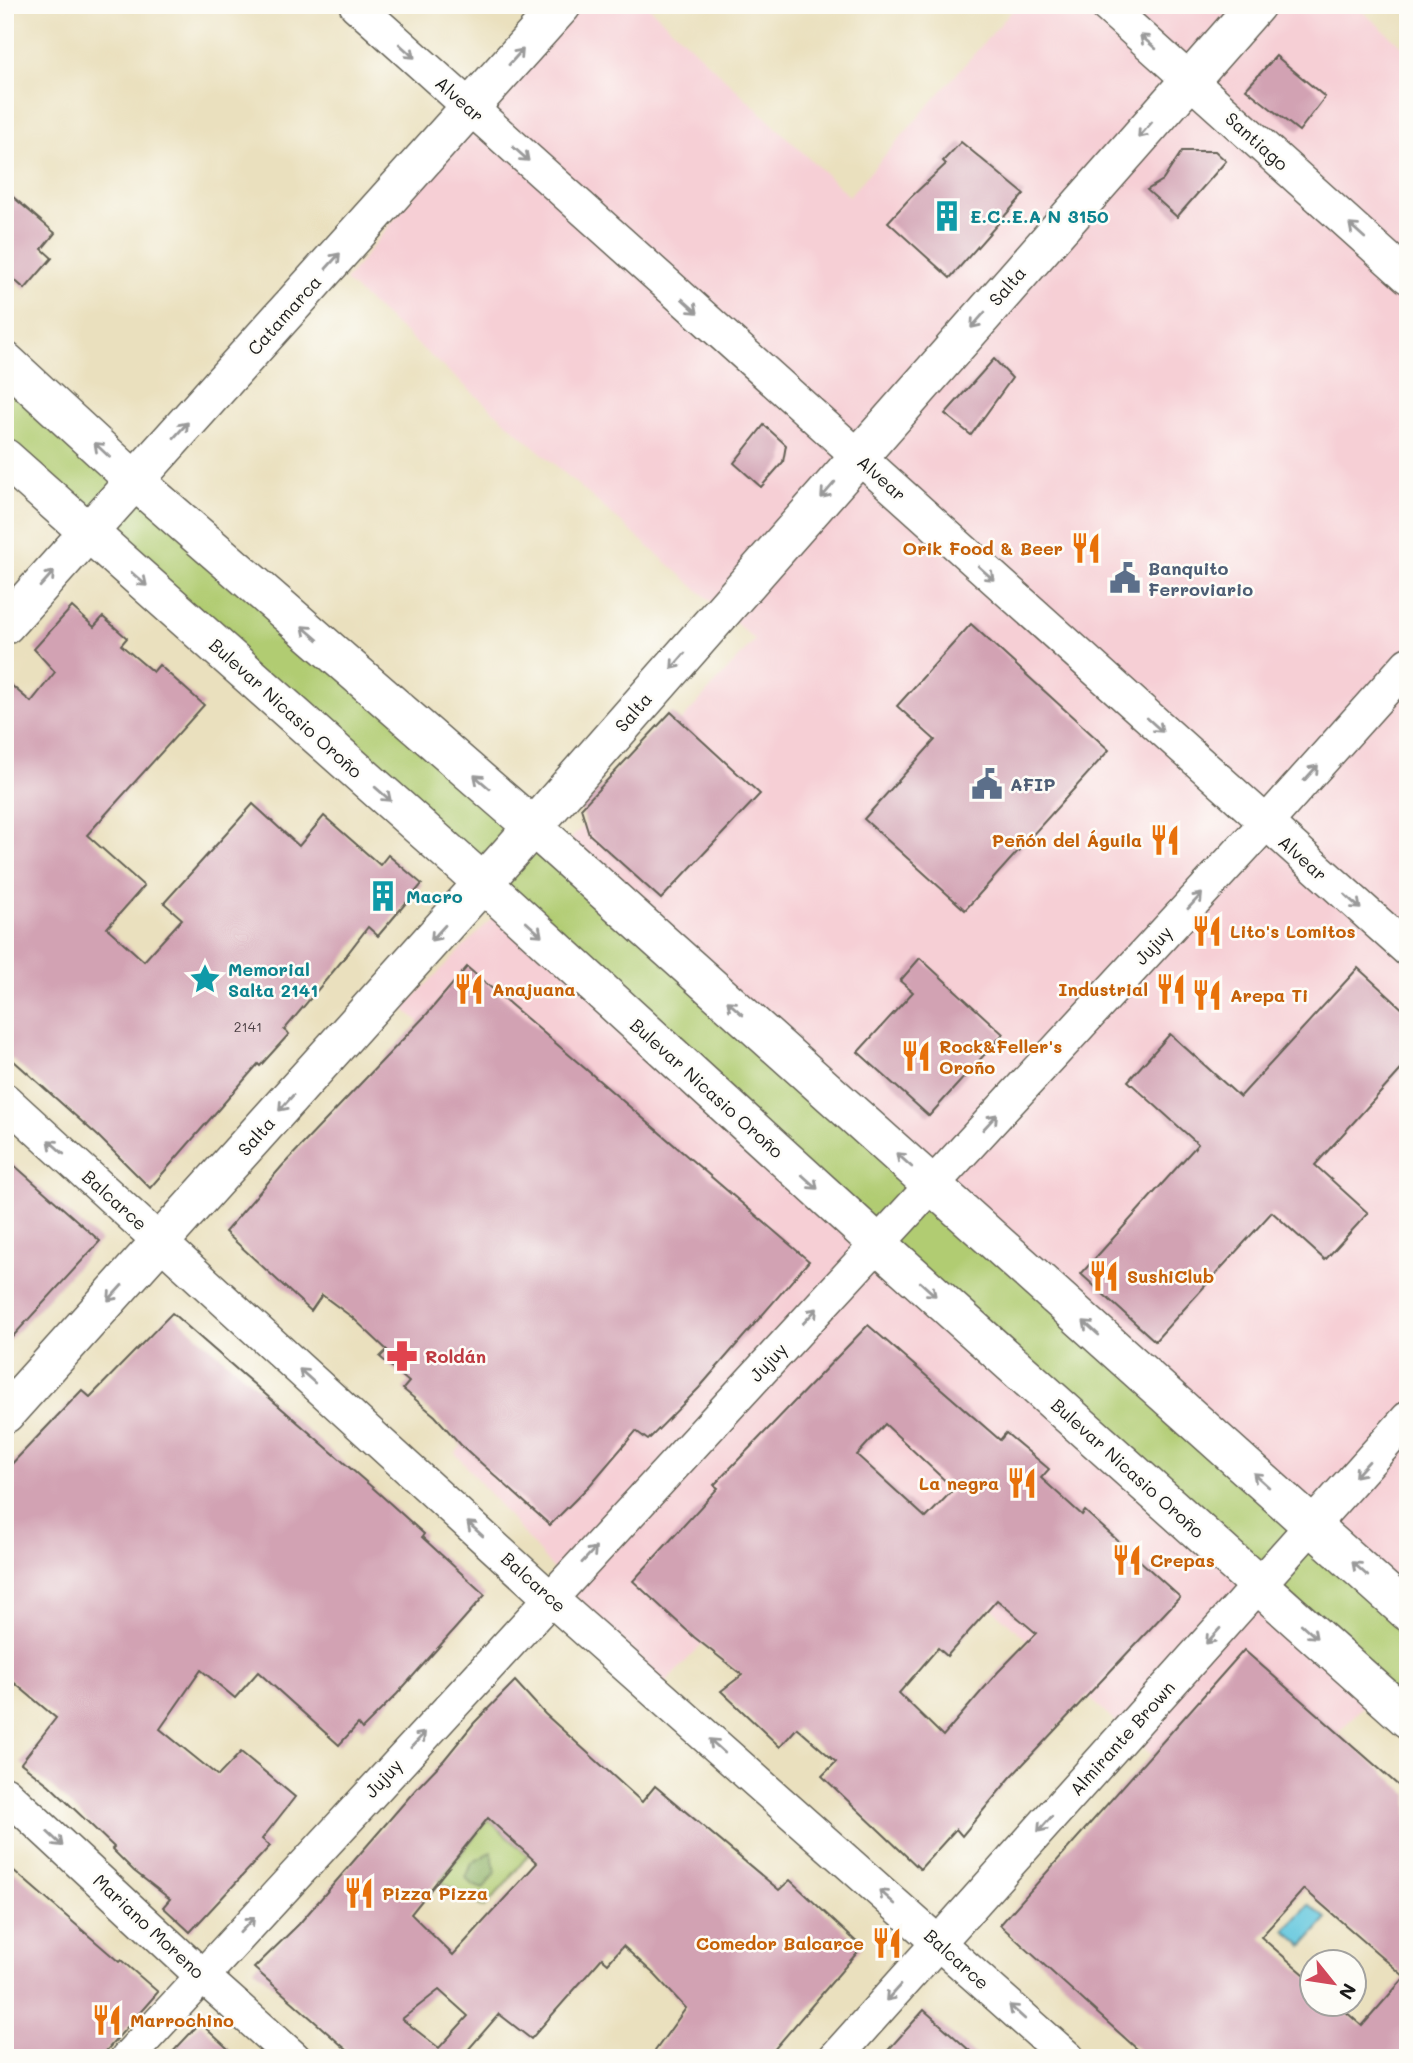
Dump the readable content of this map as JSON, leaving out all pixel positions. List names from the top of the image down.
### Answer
{
  "streets": {
    "main road": ["Salta", "Catamarca", "Bulevar Nicasio Oroño"],
    "street": [
      "Alvear",
      "Santiago",
      "Jujuy",
      "Balcarce",
      "Almirante Brown",
      "Mariano Moreno"
    ]
  },
  "crossings": [
    ["Alvear", "Salta"],
    ["Alvear", "Catamarca"],
    ["Alvear", "Jujuy"],
    ["Santiago", "Salta"],
    ["Salta", "Bulevar Nicasio Oroño"],
    ["Salta", "Balcarce"],
    ["Catamarca", "Bulevar Nicasio Oroño"],
    ["Bulevar Nicasio Oroño", "Jujuy"],
    ["Bulevar Nicasio Oroño", "Almirante Brown"],
    ["Jujuy", "Balcarce"],
    ["Jujuy", "Mariano Moreno"],
    ["Balcarce", "Almirante Brown"]
  ],
  "one_way": [
    "Alvear",
    "Santiago",
    "Salta",
    "Catamarca",
    "Jujuy",
    "Balcarce",
    "Almirante Brown",
    "Mariano Moreno"
  ],
  "places": {
    "building": ["E.C..E.A N 3150", "Macro"],
    "restaurant": [
      "Orik Food & Beer",
      "Peñón del Águila",
      "Lito's Lomitos",
      "Anajuana",
      "Industrial",
      "Arepa Ti",
      "Rock&Feller's Oroño",
      "SushiClub",
      "La negra",
      "Crepas",
      "Pizza Pizza",
      "Comedor Balcarce",
      "Marrochino"
    ],
    "public building": ["Banquito Ferroviario", "AFIP"],
    "place": ["Memorial Salta 2141"],
    "pharmacy": ["Roldán"]
  },
  "house_numbers": ["2141"],
  "north": "bottom right"
}
